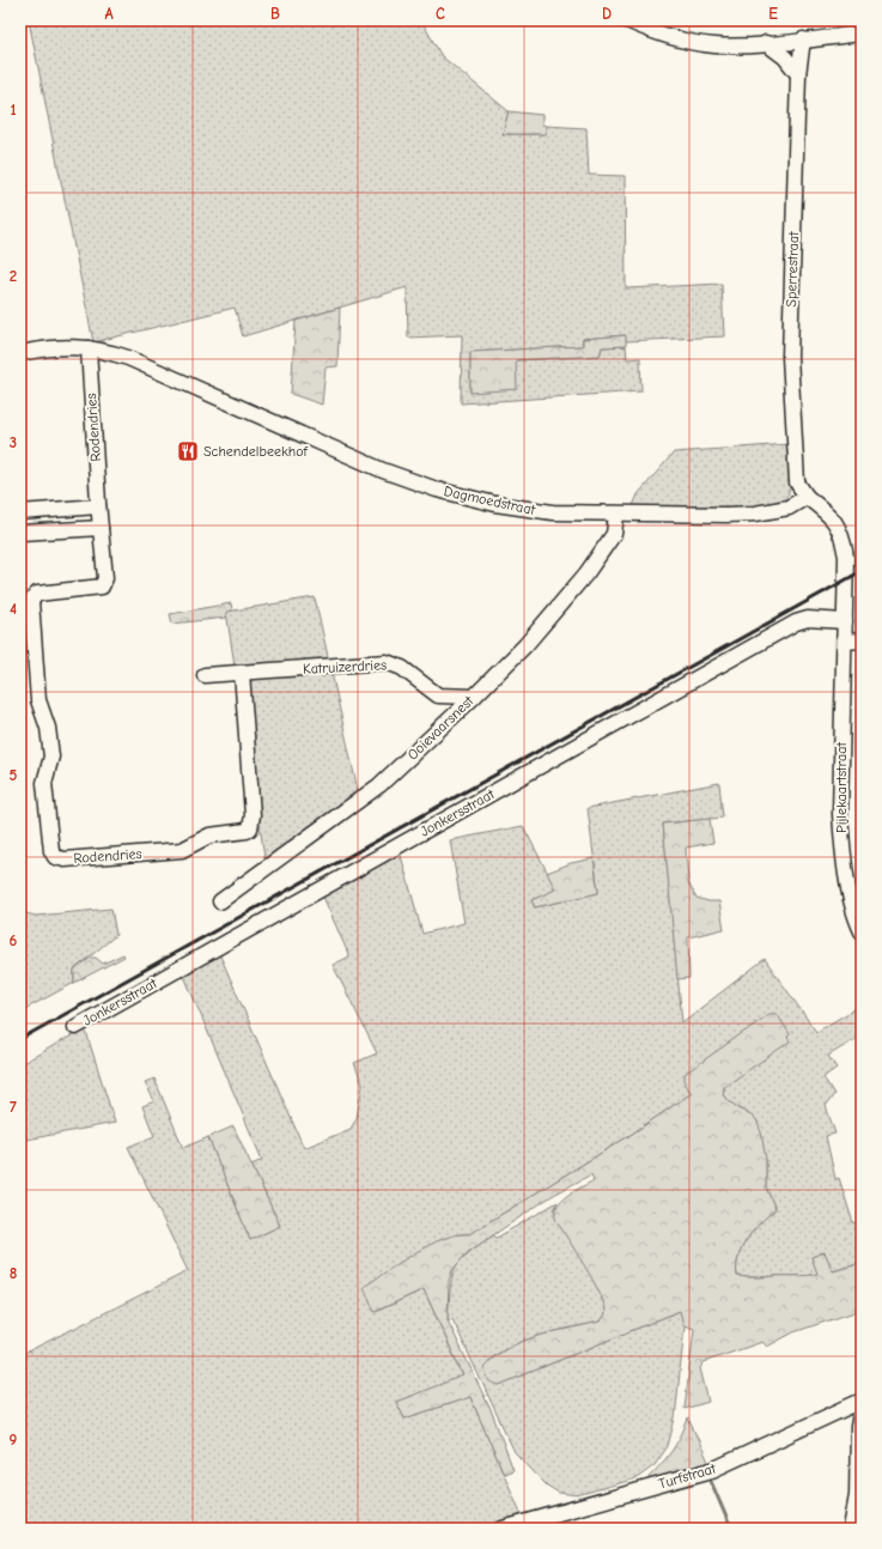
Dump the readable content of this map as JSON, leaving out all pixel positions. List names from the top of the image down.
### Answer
{
  "streets": {
    "street": [
      "Sperrestraat",
      "Rodendries",
      "Dagmoedstraat",
      "Katruizerdries",
      "Ooievaarsnest",
      "Pijlekaartstraat",
      "Jonkersstraat",
      "Turfstraat"
    ]
  },
  "crossings": [
    ["Sperrestraat", "Dagmoedstraat"],
    ["Rodendries", "Dagmoedstraat"],
    ["Rodendries", "Katruizerdries"],
    ["Dagmoedstraat", "Ooievaarsnest"],
    ["Katruizerdries", "Ooievaarsnest"]
  ],
  "places": {
    "restaurant": ["Schendelbeekhof"]
  },
  "grid": {
    "columns": [
      "A",
      "B",
      "C",
      "D",
      "E"
    ],
    "rows": [
      "1",
      "2",
      "3",
      "4",
      "5",
      "6",
      "7",
      "8",
      "9"
    ]
  }
}
